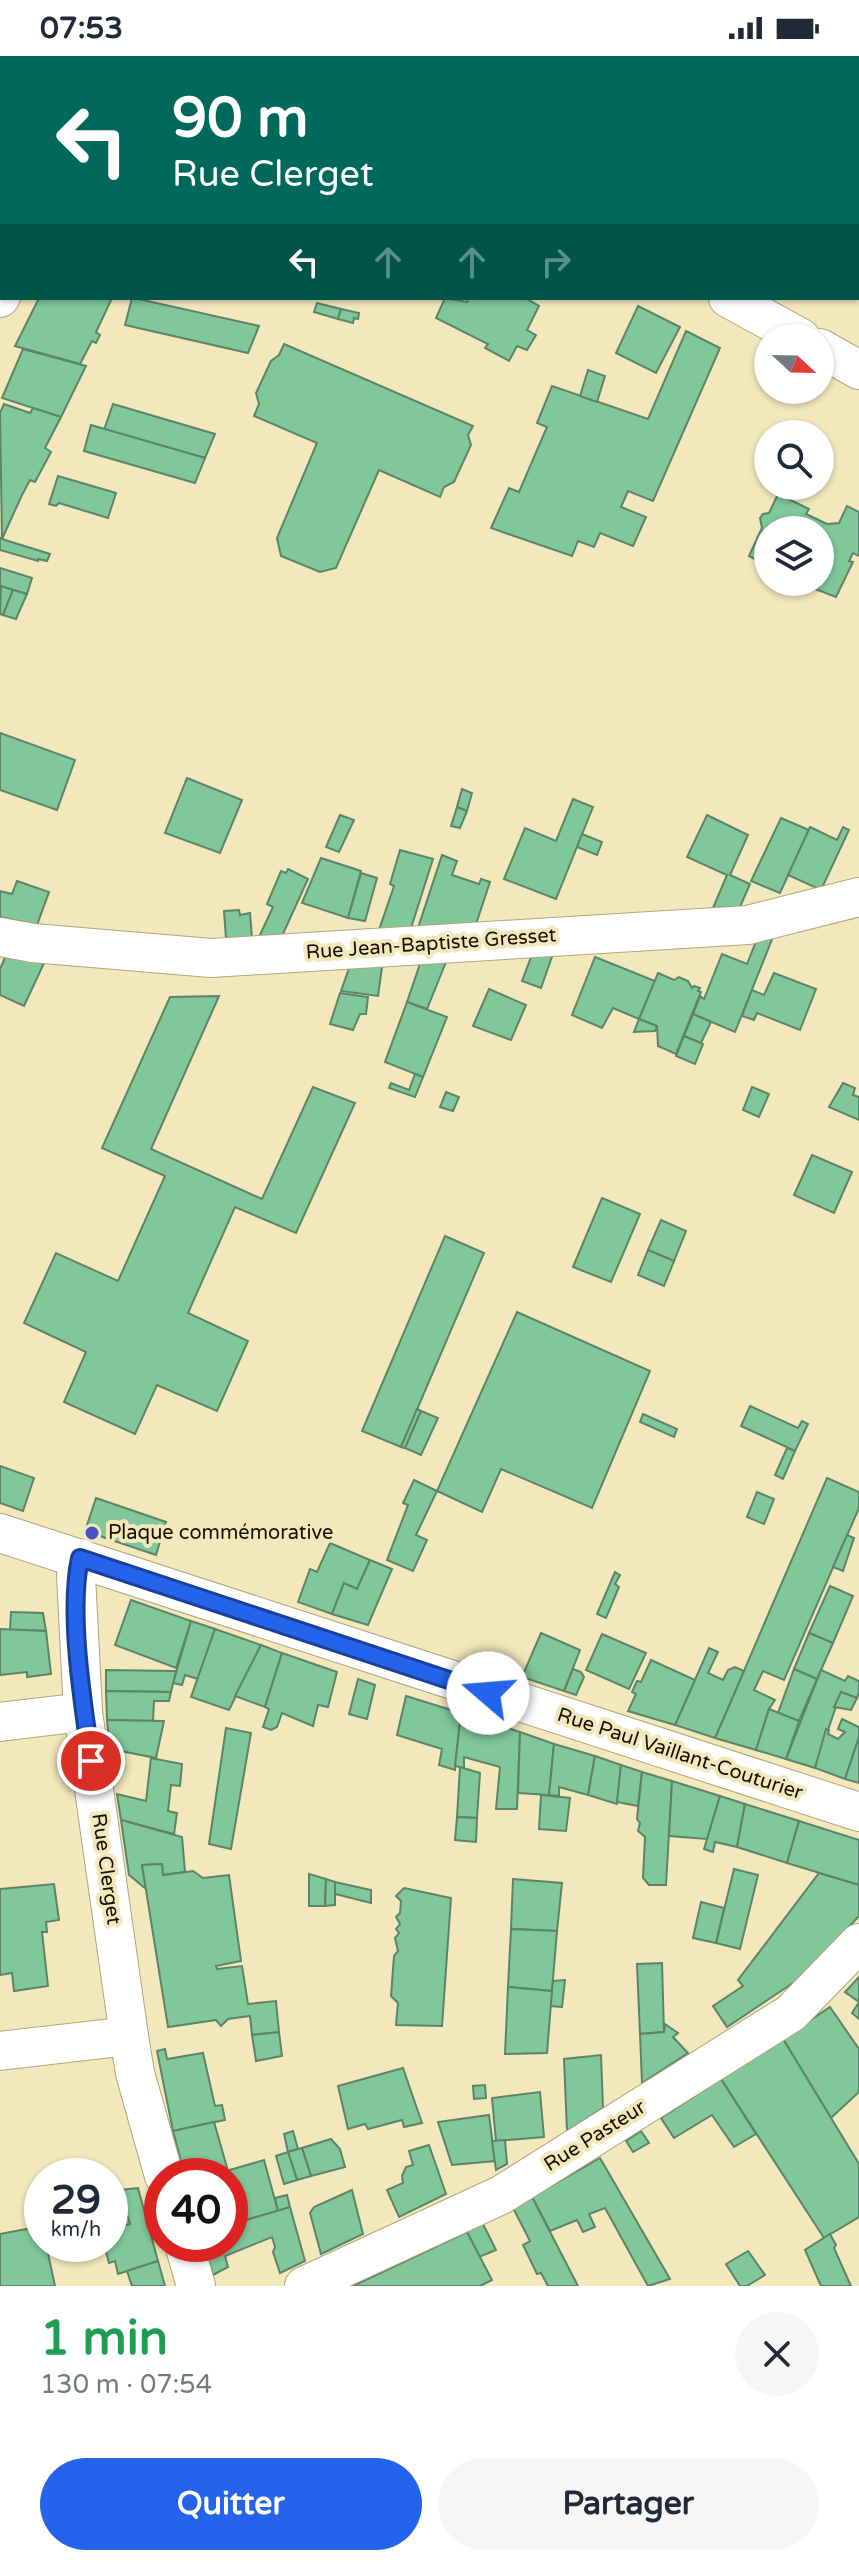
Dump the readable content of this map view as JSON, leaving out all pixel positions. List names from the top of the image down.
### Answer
{
  "streets": {
    "street": [
      "Rue Jean-Baptiste Gresset",
      "Rue Paul Vaillant-Couturier",
      "Rue Clerget",
      "Rue Pasteur"
    ]
  },
  "crossings": [
    ["Rue Paul Vaillant-Couturier", "Rue Clerget"]
  ],
  "places": ["Plaque commémorative"],
  "north": "right",
  "page": {
    "status": "07:53",
    "turn": ["90 m", "Rue Clerget"],
    "speed": "29 km/h",
    "limit": "40",
    "heading": ["1 min", "130 m · 07:54"],
    "buttons": ["Quitter", "Partager"]
  }
}
